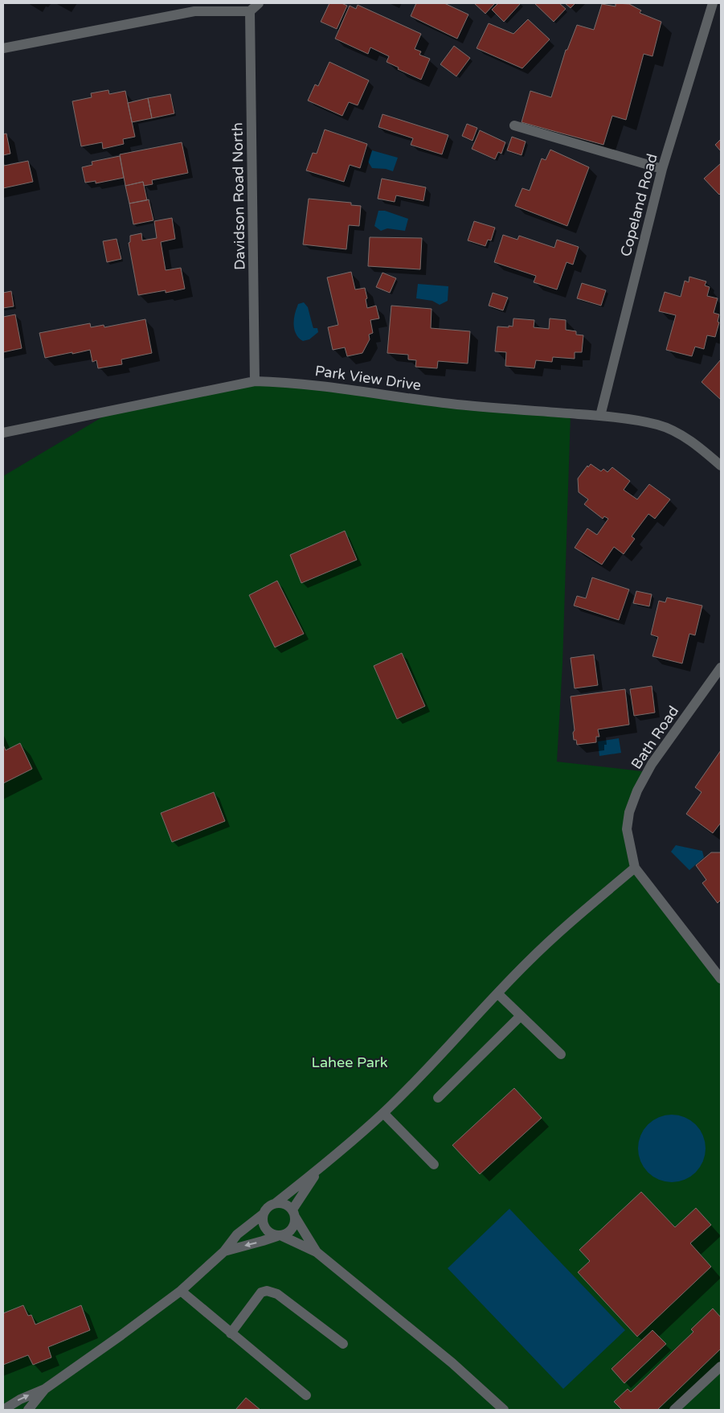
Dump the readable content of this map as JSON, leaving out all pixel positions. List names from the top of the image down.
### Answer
{
  "streets": {
    "street": [
      "Davidson Road North",
      "Copeland Road",
      "Park View Drive",
      "Bath Road"
    ]
  },
  "crossings": [
    ["Davidson Road North", "Park View Drive"],
    ["Copeland Road", "Park View Drive"]
  ],
  "parks": ["Lahee Park"]
}
